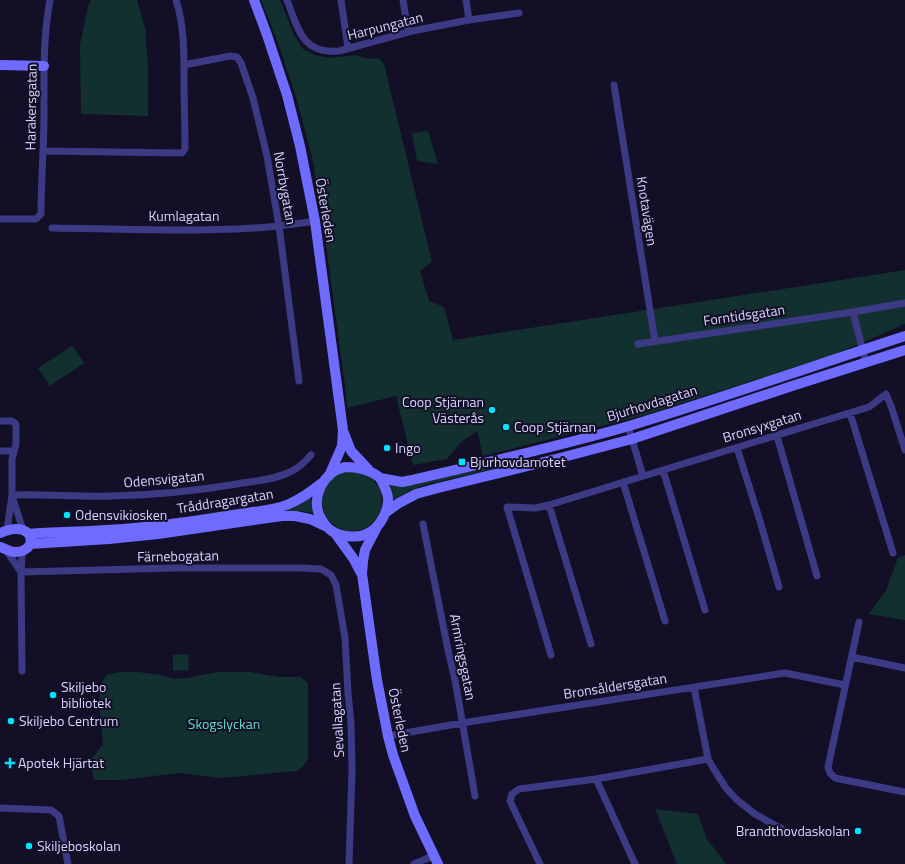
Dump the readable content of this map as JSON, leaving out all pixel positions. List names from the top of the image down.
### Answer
{
  "streets": {
    "main road": ["Österleden", "Bjurhovdagatan", "Tråddragargatan"],
    "street": [
      "Harpungatan",
      "Harakersgatan",
      "Norrbygatan",
      "Knotavägen",
      "Kumlagatan",
      "Forntidsgatan",
      "Bronsyxgatan",
      "Odensvigatan",
      "Färnebogatan",
      "Armringsgatan",
      "Bronsåldersgatan",
      "Sevallagatan"
    ]
  },
  "crossings": [
    ["Norrbygatan", "Kumlagatan"],
    ["Österleden", "Kumlagatan"],
    ["Österleden", "Bjurhovdagatan"],
    ["Österleden", "Tråddragargatan"],
    ["Österleden", "Bronsåldersgatan"],
    ["Knotavägen", "Forntidsgatan"],
    ["Bjurhovdagatan", "Tråddragargatan"],
    ["Färnebogatan", "Sevallagatan"],
    ["Armringsgatan", "Bronsåldersgatan"]
  ],
  "parks": ["Skogslyckan"],
  "places": {
    "other": [
      "Coop Stjärnan Västerås",
      "Coop Stjärnan",
      "Ingo",
      "Odensvikiosken",
      "Skiljebo bibliotek",
      "Skiljebo Centrum",
      "Brandthovdaskolan",
      "Skiljeboskolan"
    ],
    "transit": ["Bjurhovdamotet"],
    "health": ["Apotek Hjärtat"]
  }
}
